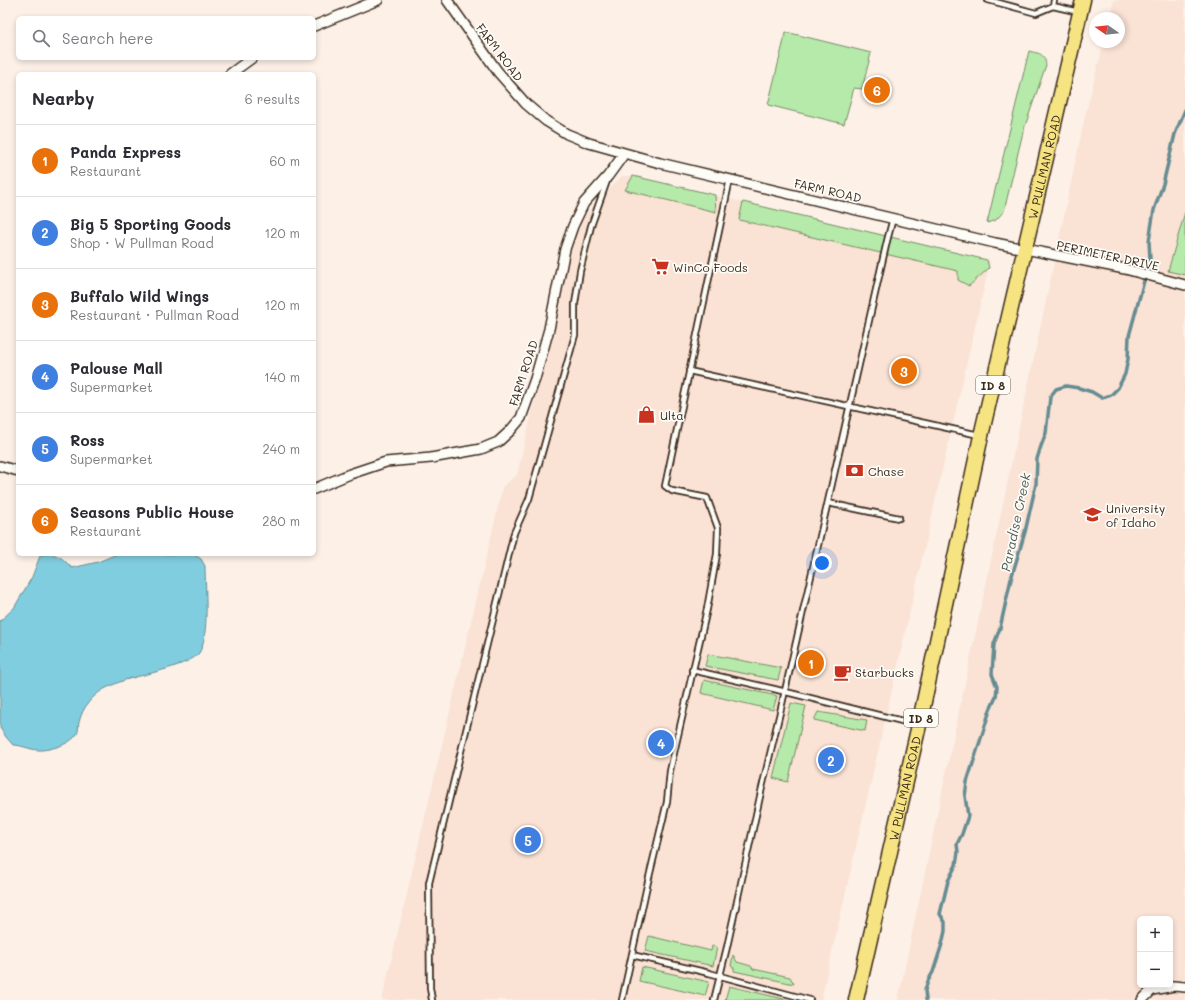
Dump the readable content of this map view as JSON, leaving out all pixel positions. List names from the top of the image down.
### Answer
{
  "streets": {
    "main road": ["W PULLMAN ROAD", "ID 8"],
    "street": ["FARM ROAD", "PERIMETER DRIVE"]
  },
  "crossings": [
    ["FARM ROAD", "W PULLMAN ROAD"],
    ["FARM ROAD", "PERIMETER DRIVE"],
    ["W PULLMAN ROAD", "PERIMETER DRIVE"]
  ],
  "water": ["Paradise Creek"],
  "places": {
    "supermarket": ["WinCo Foods"],
    "shop": ["Ulta"],
    "bank": ["Chase"],
    "school or university": ["University of Idaho"],
    "cafe": ["Starbucks"]
  },
  "north": "left",
  "page": {
    "search": "Search here",
    "heading": ["Nearby", "6 results"],
    "pins": [
      "6",
      "3",
      "1",
      "4",
      "2",
      "5"
    ],
    "list": [
      {
        "mark": "1",
        "name": "Panda Express",
        "note": "Restaurant",
        "value": "60 m"
      },
      {
        "mark": "2",
        "name": "Big 5 Sporting Goods",
        "note": "Shop · W Pullman Road",
        "value": "120 m"
      },
      {
        "mark": "3",
        "name": "Buffalo Wild Wings",
        "note": "Restaurant · Pullman Road",
        "value": "120 m"
      },
      {
        "mark": "4",
        "name": "Palouse Mall",
        "note": "Supermarket",
        "value": "140 m"
      },
      {
        "mark": "5",
        "name": "Ross",
        "note": "Supermarket",
        "value": "240 m"
      },
      {
        "mark": "6",
        "name": "Seasons Public House",
        "note": "Restaurant",
        "value": "280 m"
      }
    ],
    "map_buttons": ["+", "−"]
  }
}
